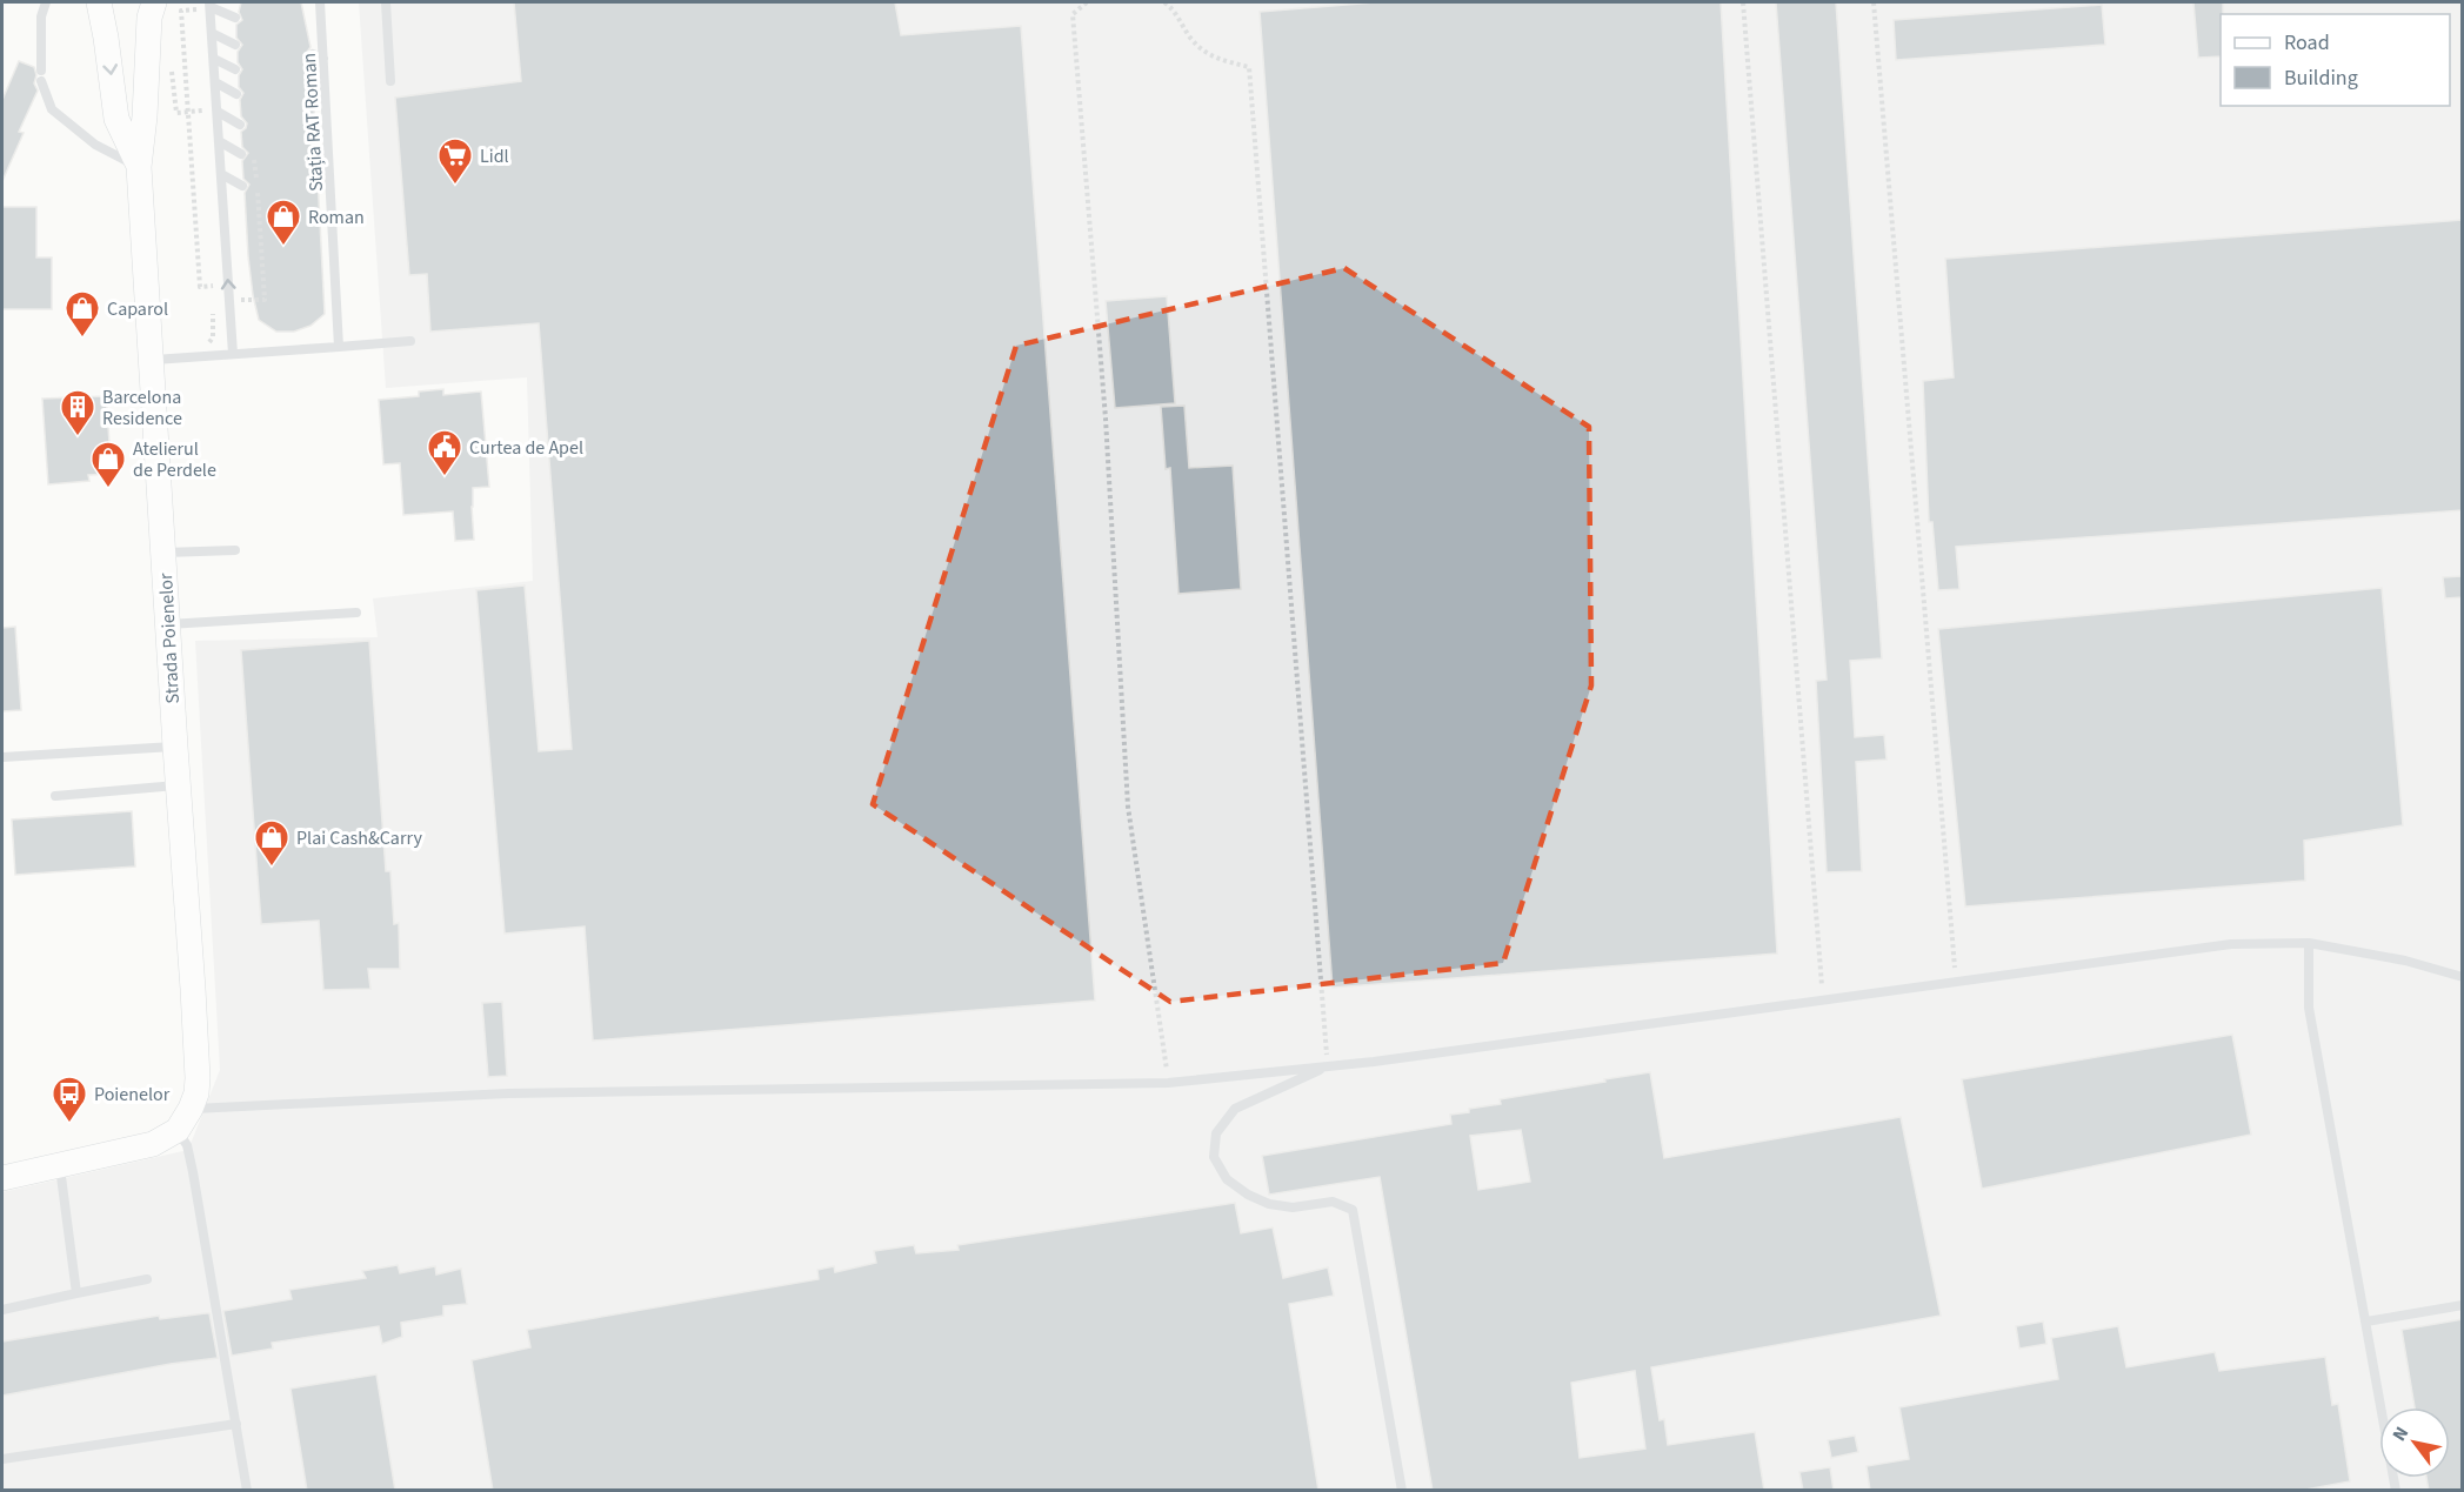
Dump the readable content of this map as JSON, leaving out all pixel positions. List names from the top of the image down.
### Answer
{
  "streets": {
    "main road": ["Strada Poienelor"],
    "lane": ["Stația RAT Roman"]
  },
  "places": {
    "supermarket": ["Lidl"],
    "shop": [
      "Roman",
      "Caparol",
      "Atelierul de Perdele",
      "Plai Cash&Carry"
    ],
    "building": ["Barcelona Residence"],
    "public building": ["Curtea de Apel"],
    "bus stop": ["Poienelor"]
  },
  "legend": ["Road", "Building"],
  "north": "top left"
}
